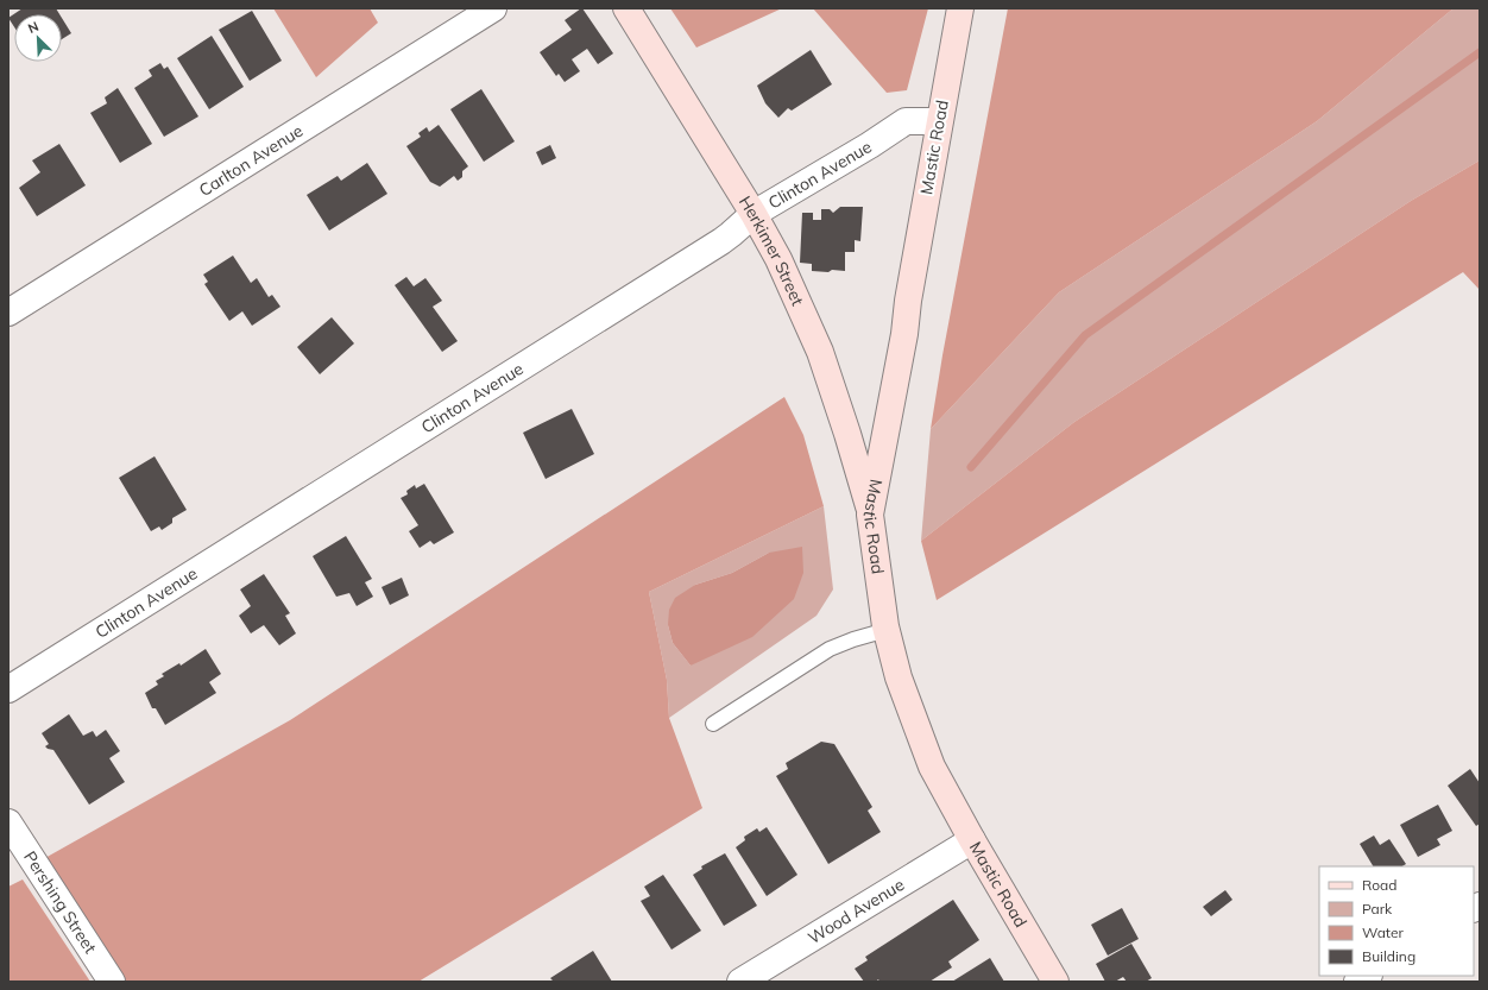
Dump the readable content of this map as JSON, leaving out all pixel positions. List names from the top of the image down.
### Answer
{
  "streets": {
    "main road": ["Mastic Road", "Herkimer Street"],
    "street": [
      "Carlton Avenue",
      "Clinton Avenue",
      "Pershing Street",
      "Wood Avenue"
    ]
  },
  "crossings": [
    ["Mastic Road", "Clinton Avenue"],
    ["Mastic Road", "Herkimer Street"],
    ["Mastic Road", "Wood Avenue"],
    ["Clinton Avenue", "Herkimer Street"]
  ],
  "legend": [
    "Road",
    "Park",
    "Water",
    "Building"
  ],
  "north": "top left"
}
